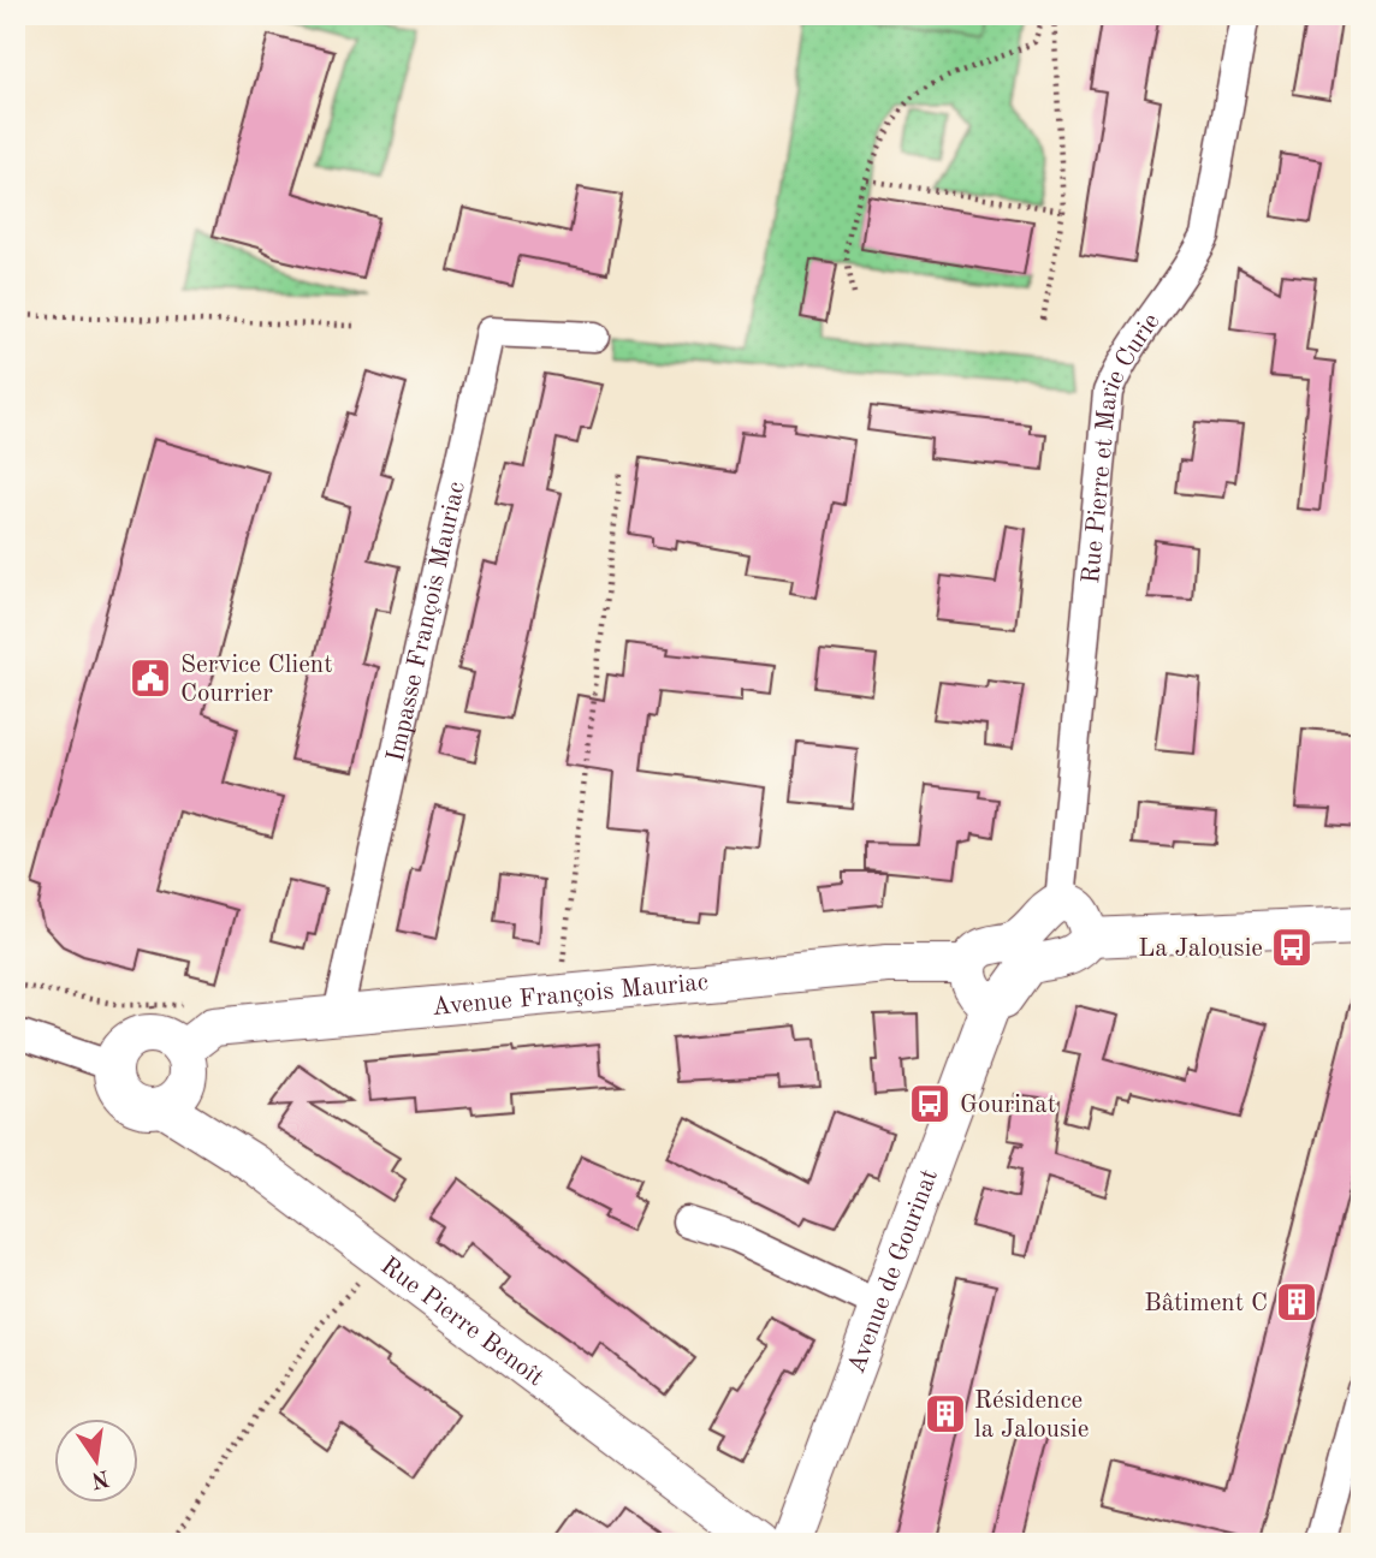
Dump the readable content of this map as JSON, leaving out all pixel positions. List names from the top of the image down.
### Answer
{
  "streets": {
    "street": [
      "Rue Pierre et Marie Curie",
      "Impasse François Mauriac",
      "Avenue François Mauriac",
      "Avenue de Gourinat",
      "Rue Pierre Benoît"
    ]
  },
  "crossings": [
    ["Rue Pierre et Marie Curie", "Avenue François Mauriac"],
    ["Impasse François Mauriac", "Avenue François Mauriac"],
    ["Avenue François Mauriac", "Rue Pierre Benoît"]
  ],
  "places": {
    "public building": ["Service Client Courrier"],
    "bus stop": ["La Jalousie", "Gourinat"],
    "building": ["Bâtiment C", "Résidence la Jalousie"]
  },
  "north": "bottom"
}
